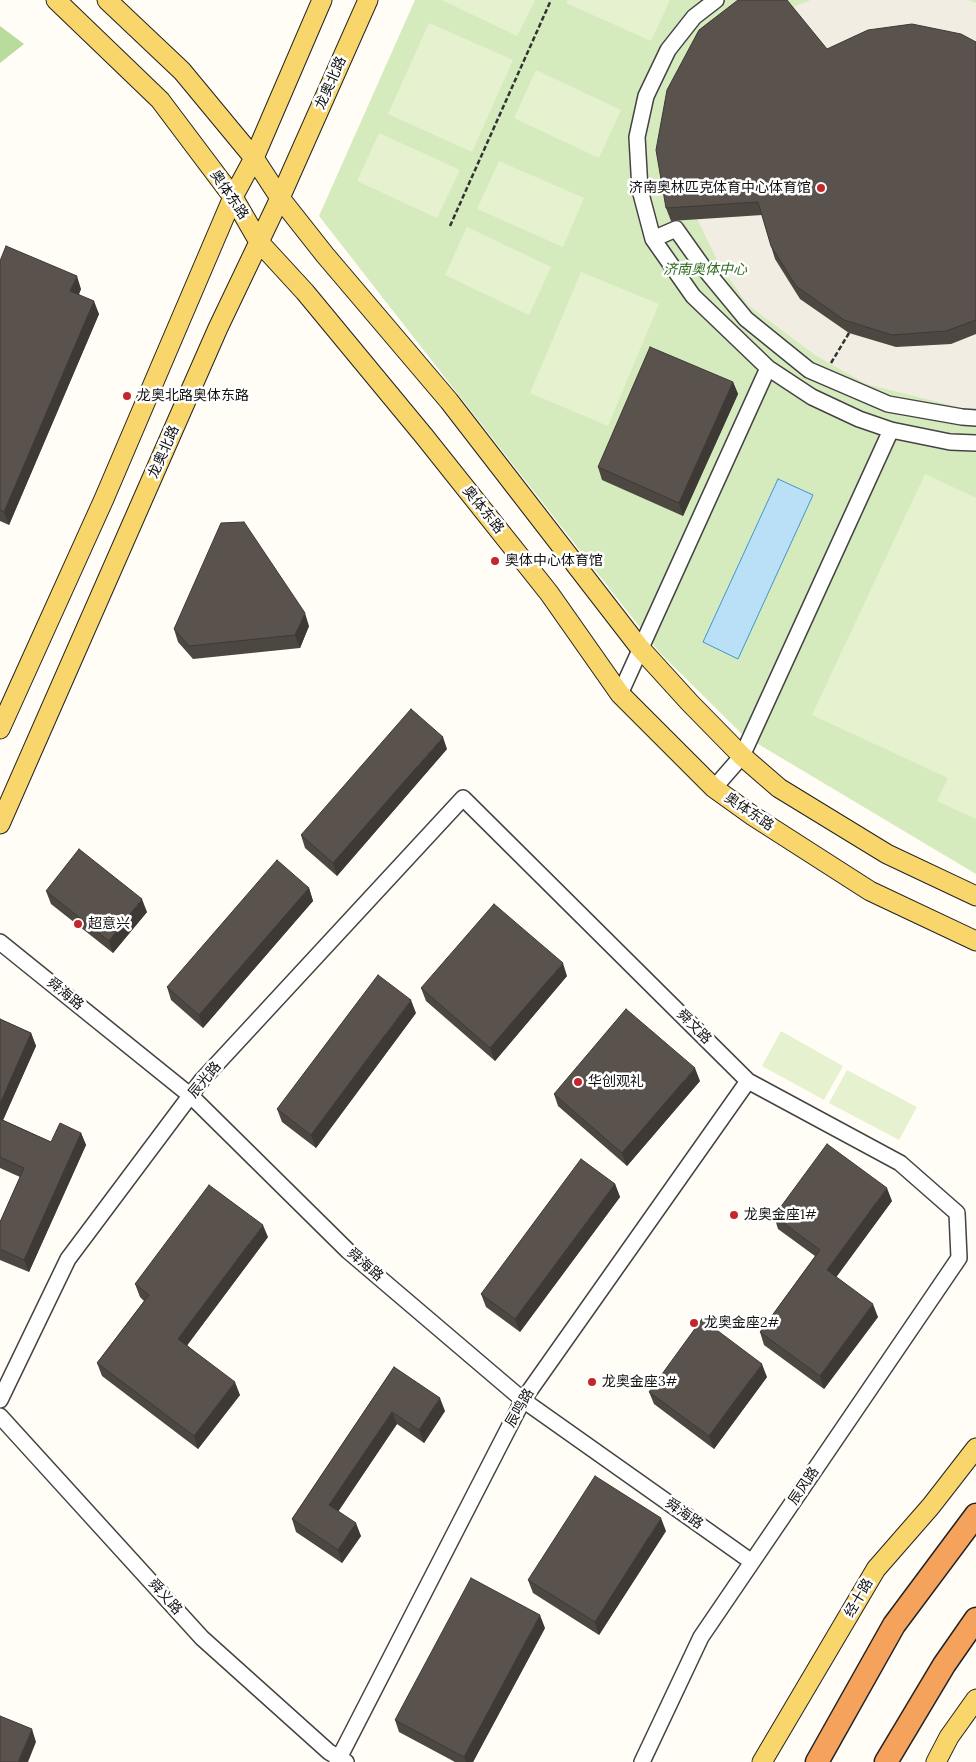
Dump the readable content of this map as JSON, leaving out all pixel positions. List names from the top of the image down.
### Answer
{
  "streets": {
    "main road": ["龙奥北路", "奥体东路", "经十路"],
    "street": [
      "舜海路",
      "舜文路",
      "辰光路",
      "辰鸣路",
      "辰风路",
      "舜义路"
    ]
  },
  "crossings": [
    ["龙奥北路", "奥体东路"],
    ["舜海路", "辰光路"],
    ["舜海路", "辰鸣路"],
    ["舜海路", "辰风路"],
    ["舜文路", "辰光路"],
    ["舜文路", "辰鸣路"],
    ["舜文路", "辰风路"],
    ["辰鸣路", "舜义路"]
  ],
  "parks": ["济南奥体中心"],
  "places": [
    "济南奥林匹克体育中心体育馆",
    "龙奥北路奥体东路",
    "奥体中心体育馆",
    "超意兴",
    "华创观礼",
    "龙奥金座1#",
    "龙奥金座2#",
    "龙奥金座3#"
  ]
}
